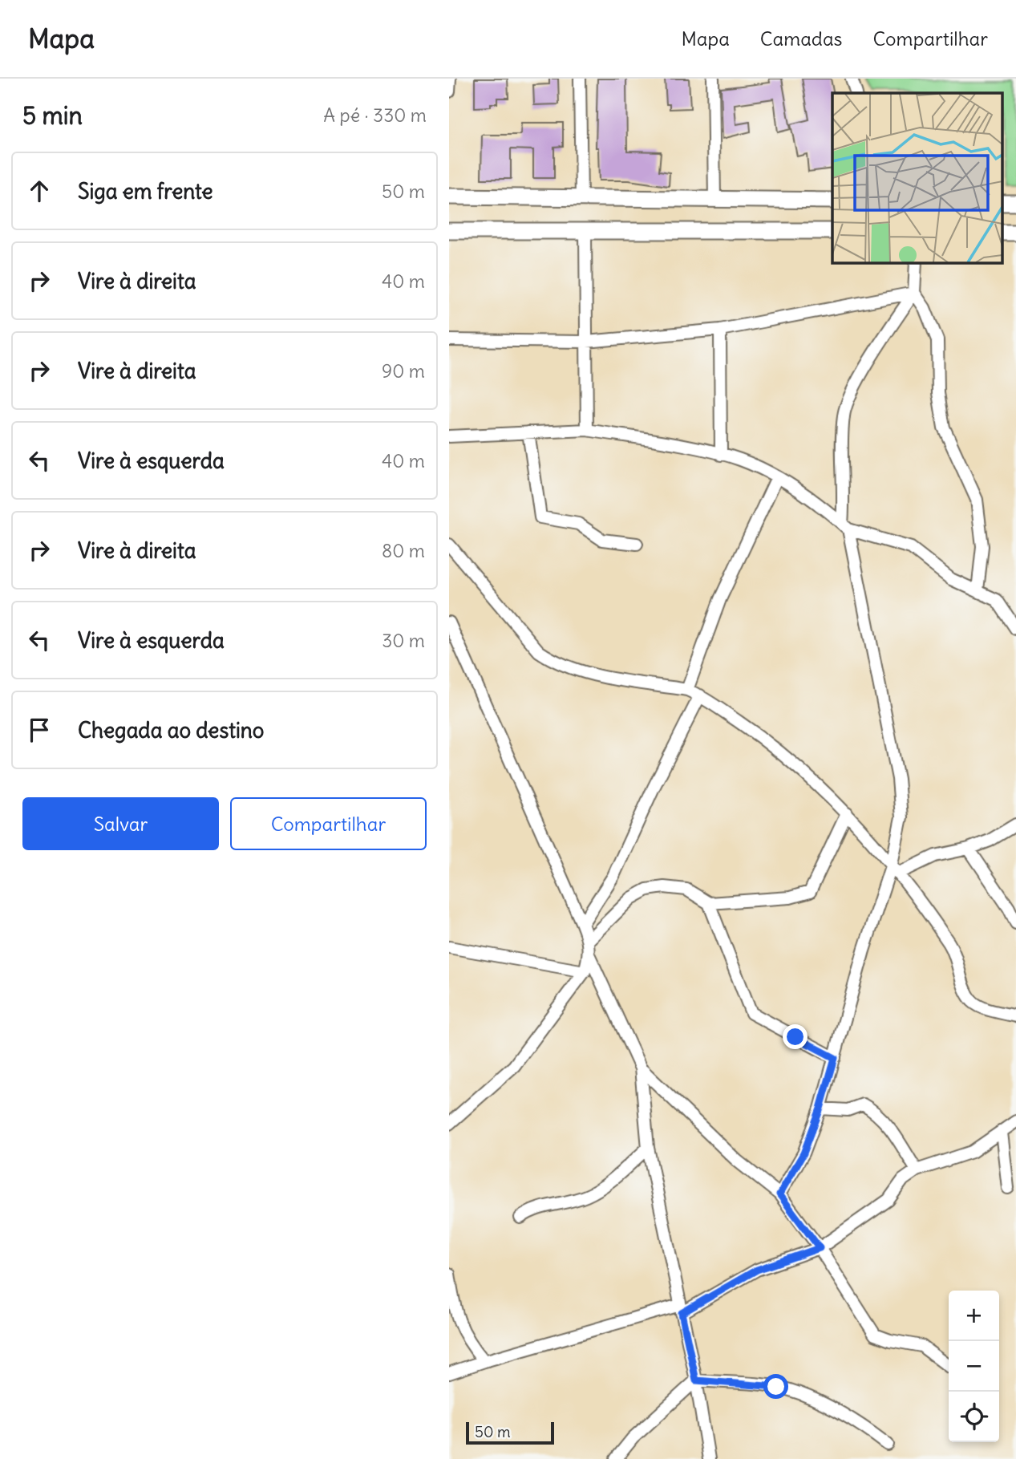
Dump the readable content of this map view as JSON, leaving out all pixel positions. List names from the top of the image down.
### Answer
{
  "scale_bar": "50 m",
  "page": {
    "header": "Mapa",
    "nav": ["Mapa", "Camadas", "Compartilhar"],
    "heading": ["5 min", "A pé · 330 m"],
    "list": [
      ["Siga em frente", "50 m"],
      ["Vire à direita", "40 m"],
      ["Vire à direita", "90 m"],
      ["Vire à esquerda", "40 m"],
      ["Vire à direita", "80 m"],
      ["Vire à esquerda", "30 m"],
      "Chegada ao destino"
    ],
    "buttons": ["Salvar", "Compartilhar"],
    "map_buttons": ["+", "−"],
    "scale": "50 m"
  }
}
